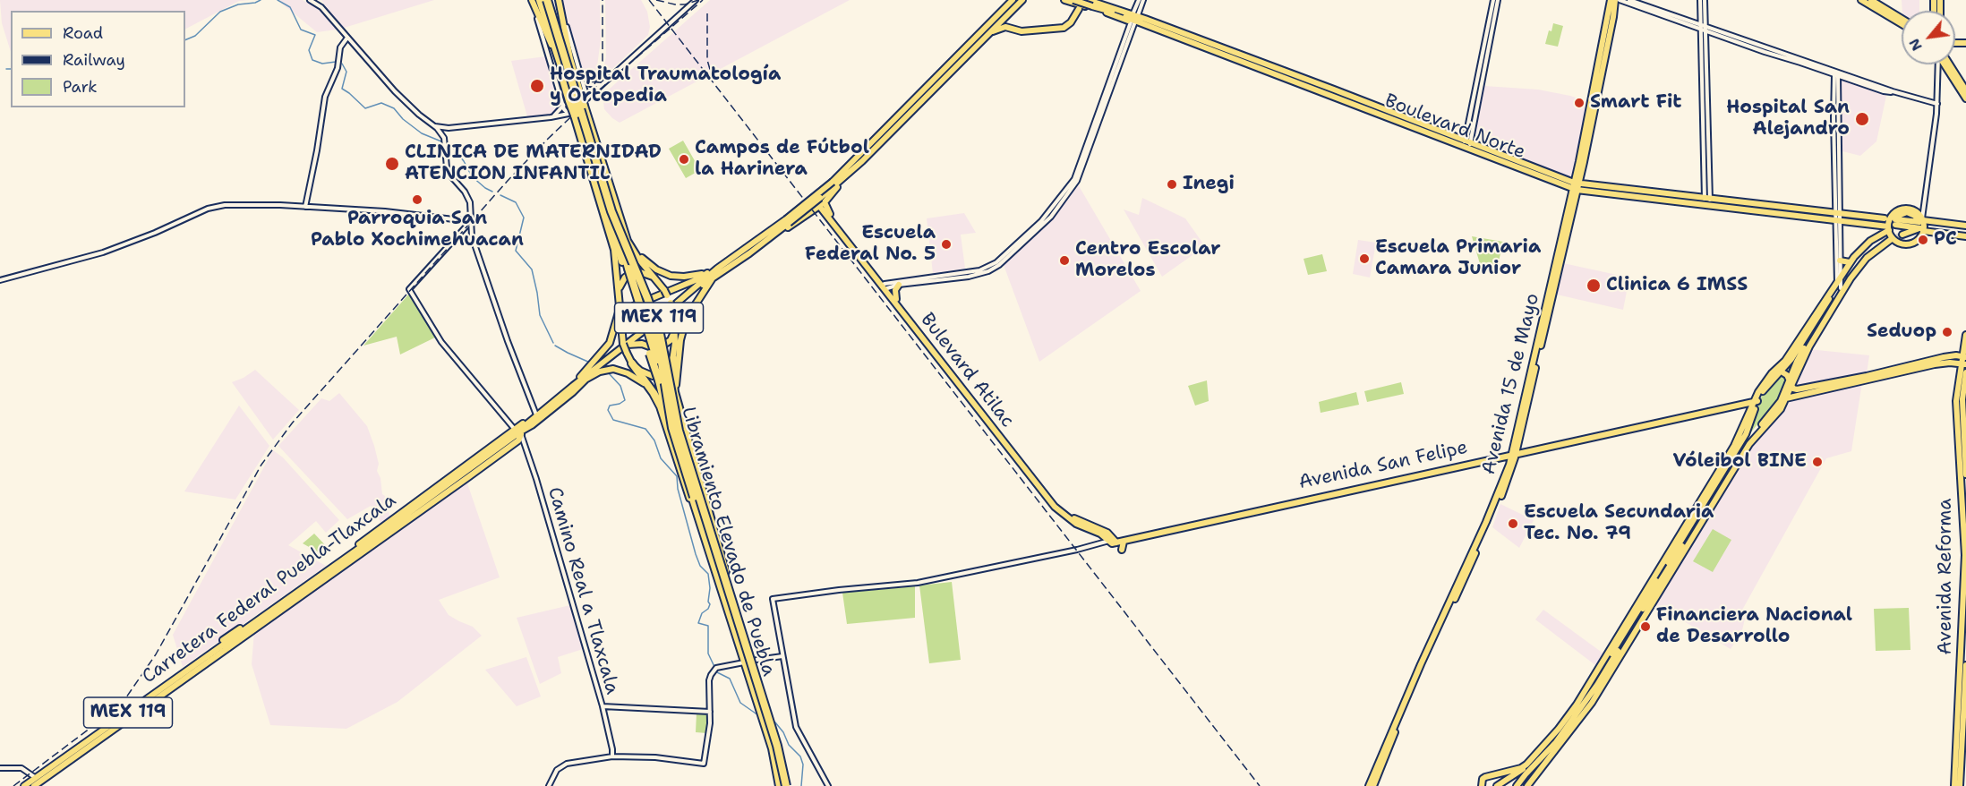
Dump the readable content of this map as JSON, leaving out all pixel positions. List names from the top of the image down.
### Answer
{
  "streets": {
    "highway": ["Libramiento Elevado de Puebla"],
    "main road": [
      "Boulevard Norte",
      "MEX 119",
      "Bulevard Atilac",
      "Avenida 15 de Mayo",
      "Avenida San Felipe",
      "Avenida Reforma",
      "Carretera Federal Puebla-Tlaxcala"
    ],
    "street": ["Camino Real a Tlaxcala"]
  },
  "crossings": [
    ["Boulevard Norte", "Avenida 15 de Mayo"],
    ["Bulevard Atilac", "Avenida San Felipe"],
    ["Avenida 15 de Mayo", "Avenida San Felipe"],
    ["Carretera Federal Puebla-Tlaxcala", "Camino Real a Tlaxcala"]
  ],
  "places": [
    "Hospital Traumatología y Ortopedia",
    "Smart Fit",
    "Hospital San Alejandro",
    "Campos de Fútbol la Harinera",
    "CLINICA DE MATERNIDAD ATENCION INFANTIL",
    "Inegi",
    "Parroquia San Pablo Xochimehuacan",
    "PC",
    "Escuela Federal No. 5",
    "Escuela Primaria Camara Junior",
    "Centro Escolar Morelos",
    "Clinica 6 IMSS",
    "Seduop",
    "Vóleibol BINE",
    "Escuela Secundaria Tec. No. 79",
    "Financiera Nacional de Desarrollo"
  ],
  "legend": ["Road", "Railway", "Park"],
  "north": "bottom left"
}
